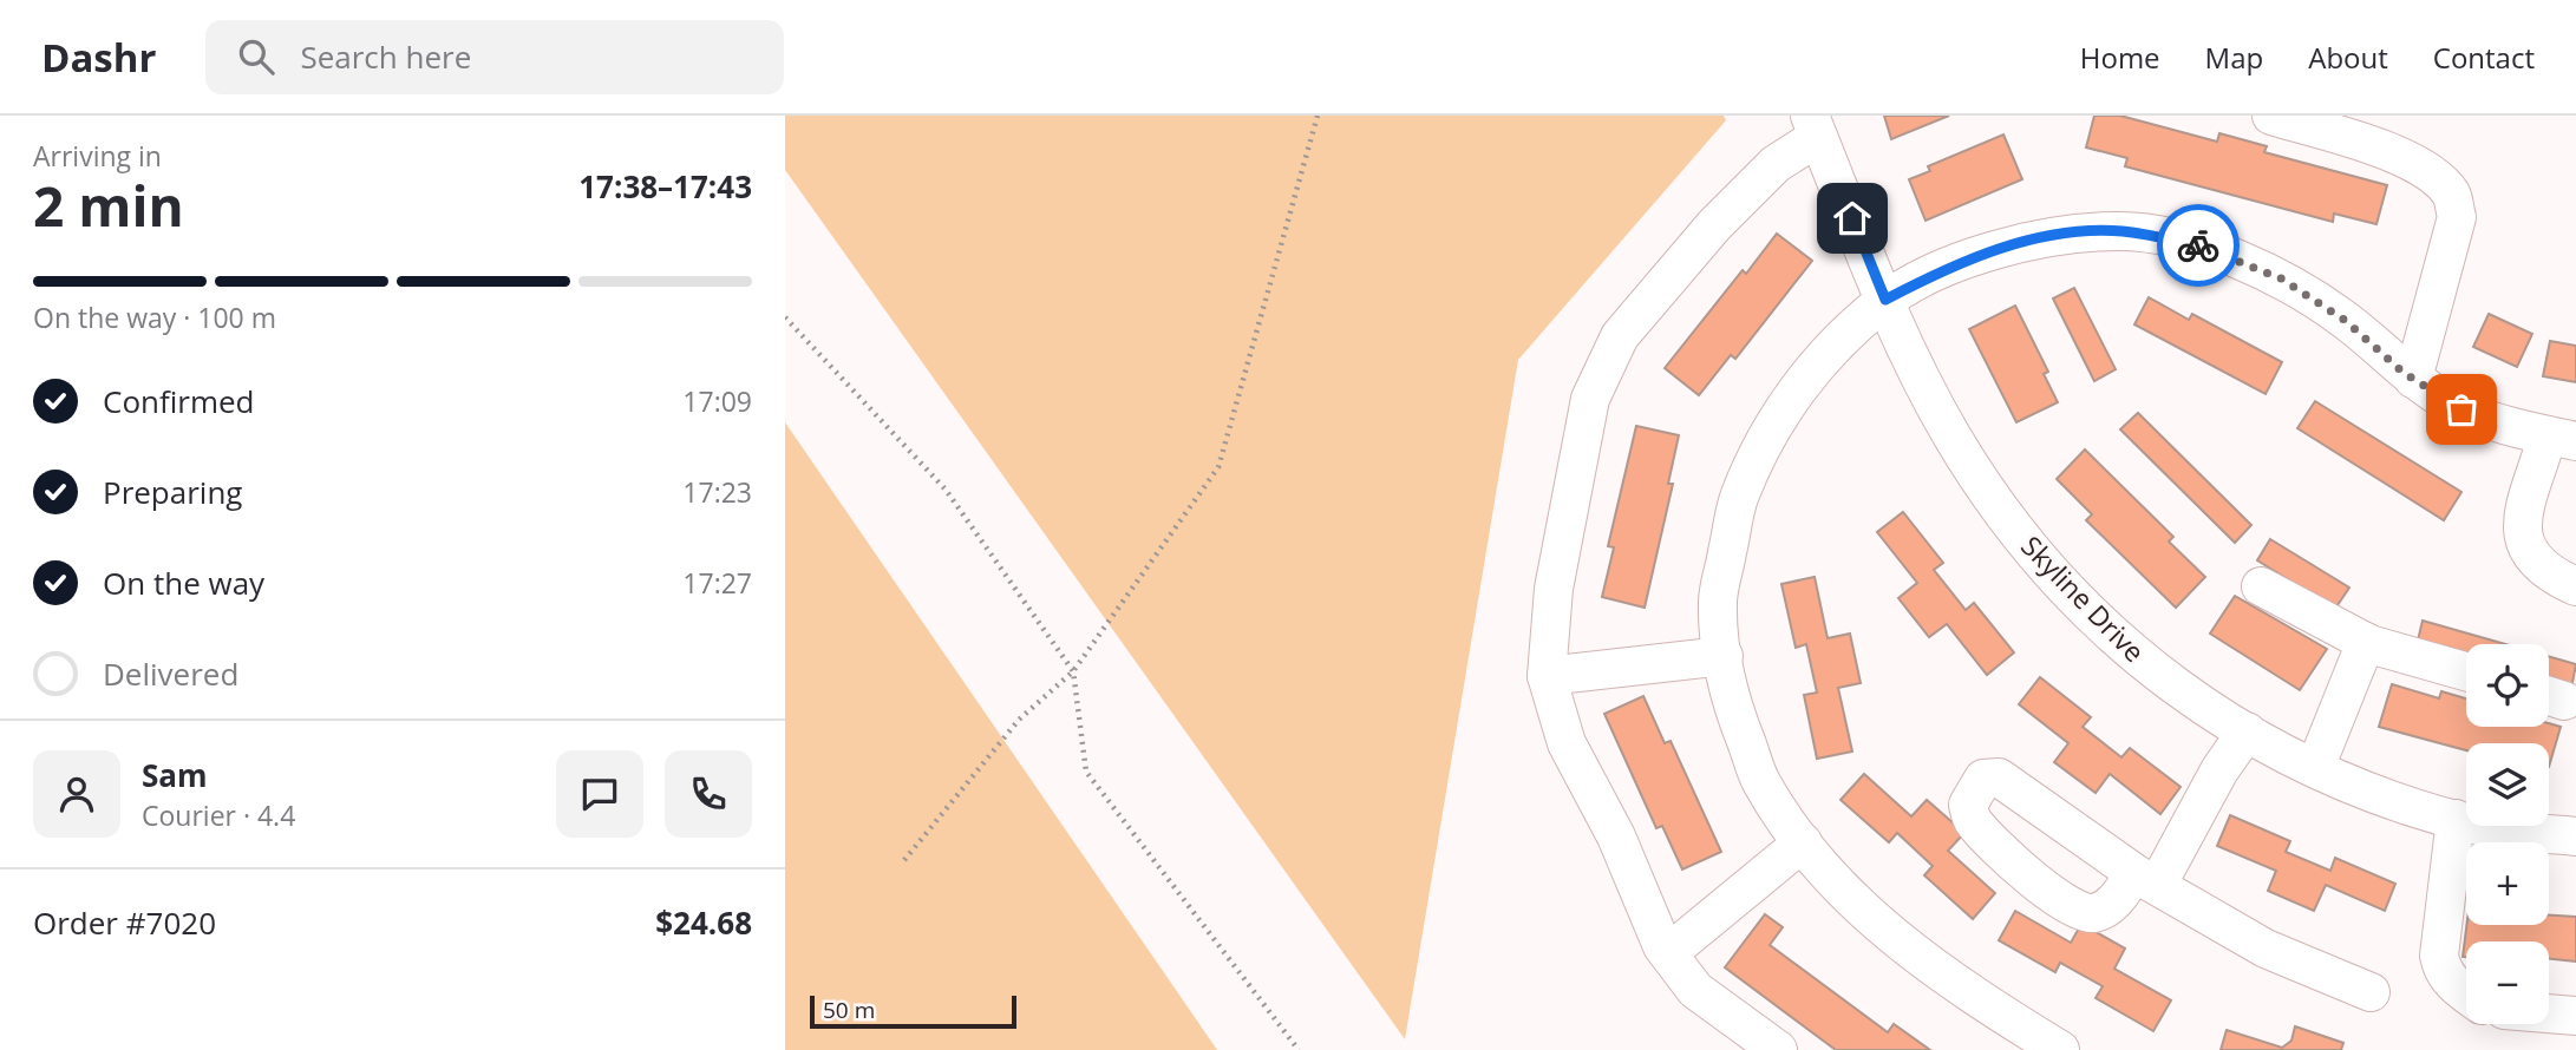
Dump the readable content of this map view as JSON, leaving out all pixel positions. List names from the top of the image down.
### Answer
{
  "streets": {
    "street": ["Skyline Drive"]
  },
  "scale_bar": "50 m",
  "page": {
    "header": "Dashr",
    "search": "Search here",
    "nav": [
      "Home",
      "Map",
      "About",
      "Contact"
    ],
    "heading": ["2 min", "Arriving in", "17:38–17:43"],
    "panel": [
      "Sam",
      "Courier · 4.4",
      "Order #7020",
      "$24.68"
    ],
    "bar": "On the way · 100 m",
    "list": [
      ["Confirmed", "17:09"],
      ["Preparing", "17:23"],
      ["On the way", "17:27"],
      "Delivered"
    ],
    "map_buttons": ["+", "−"],
    "scale": "50 m"
  }
}
